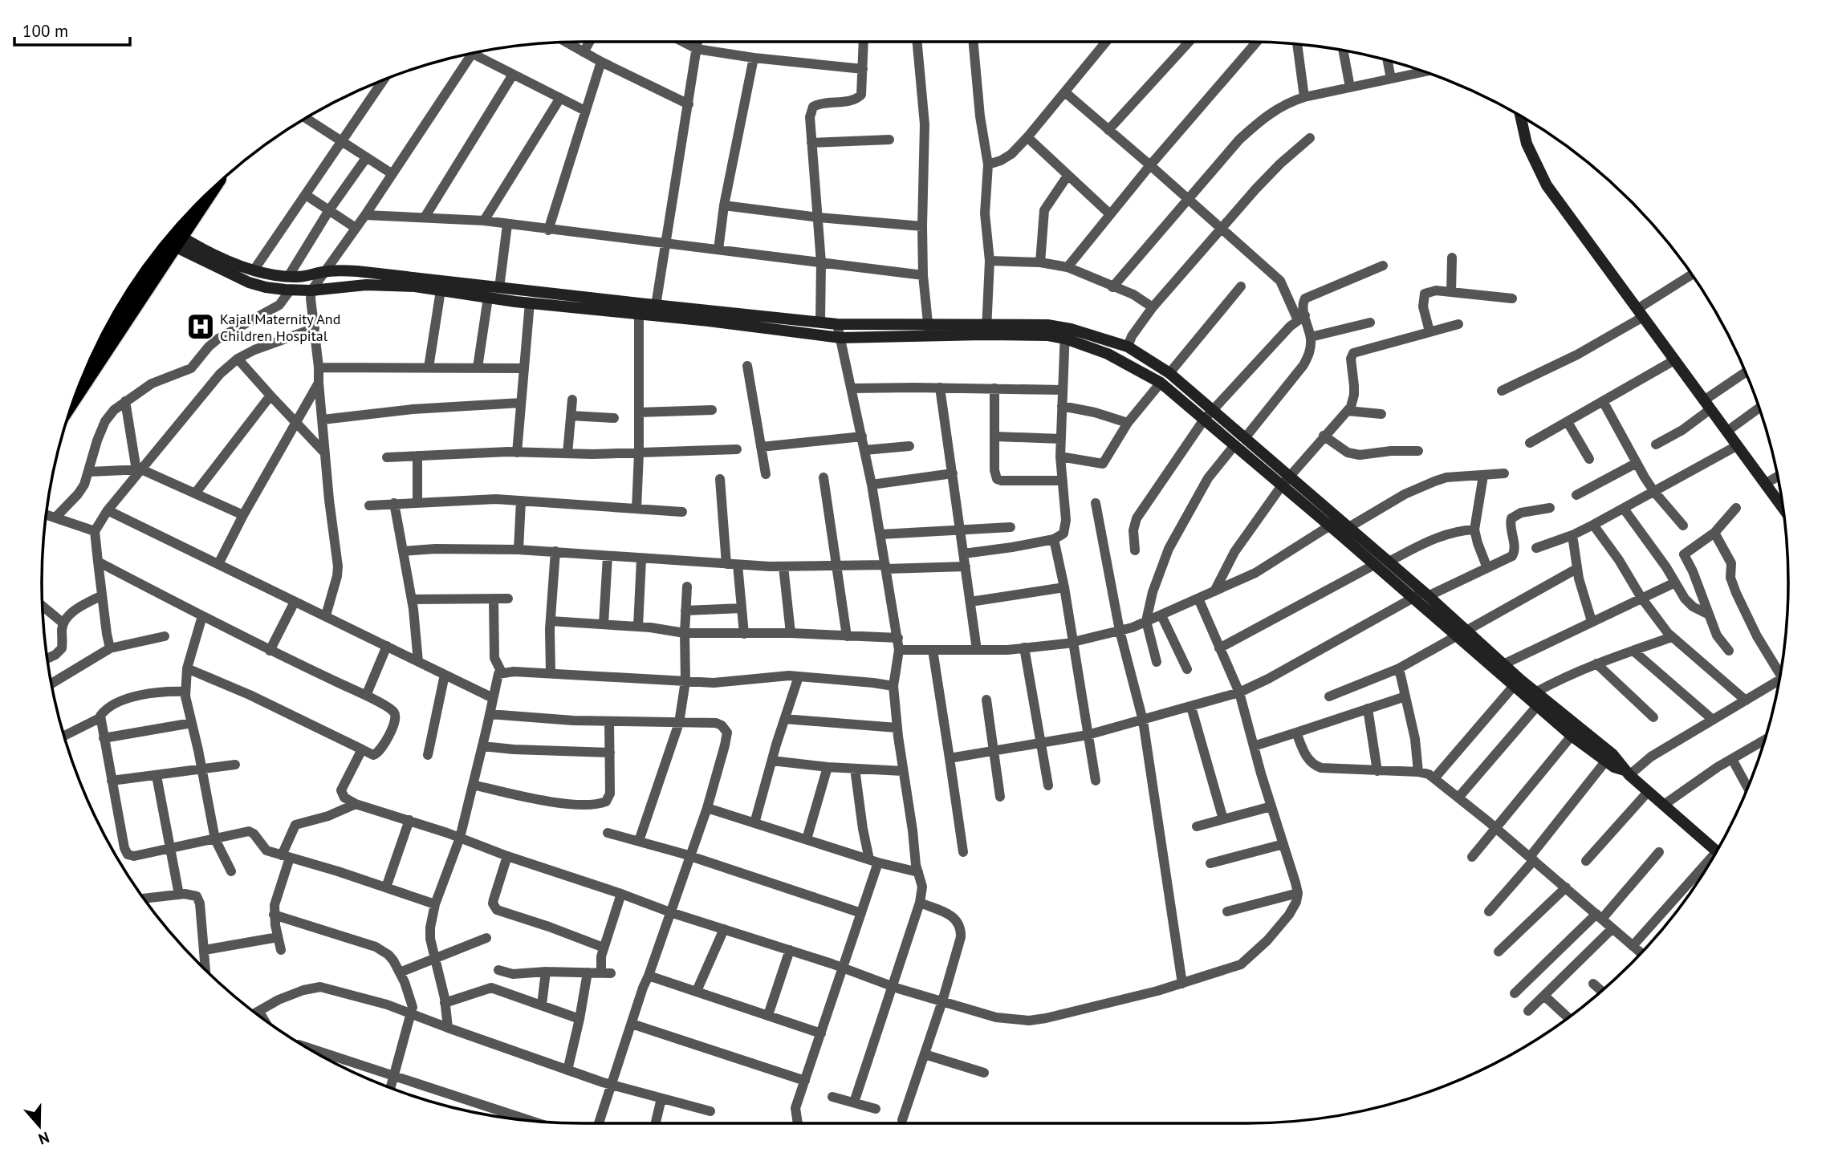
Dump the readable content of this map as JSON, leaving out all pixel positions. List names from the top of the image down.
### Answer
{
  "places": {
    "hospital": ["Kajal Maternity And Children Hospital"]
  },
  "scale_bar": "100 m",
  "north": "bottom"
}
